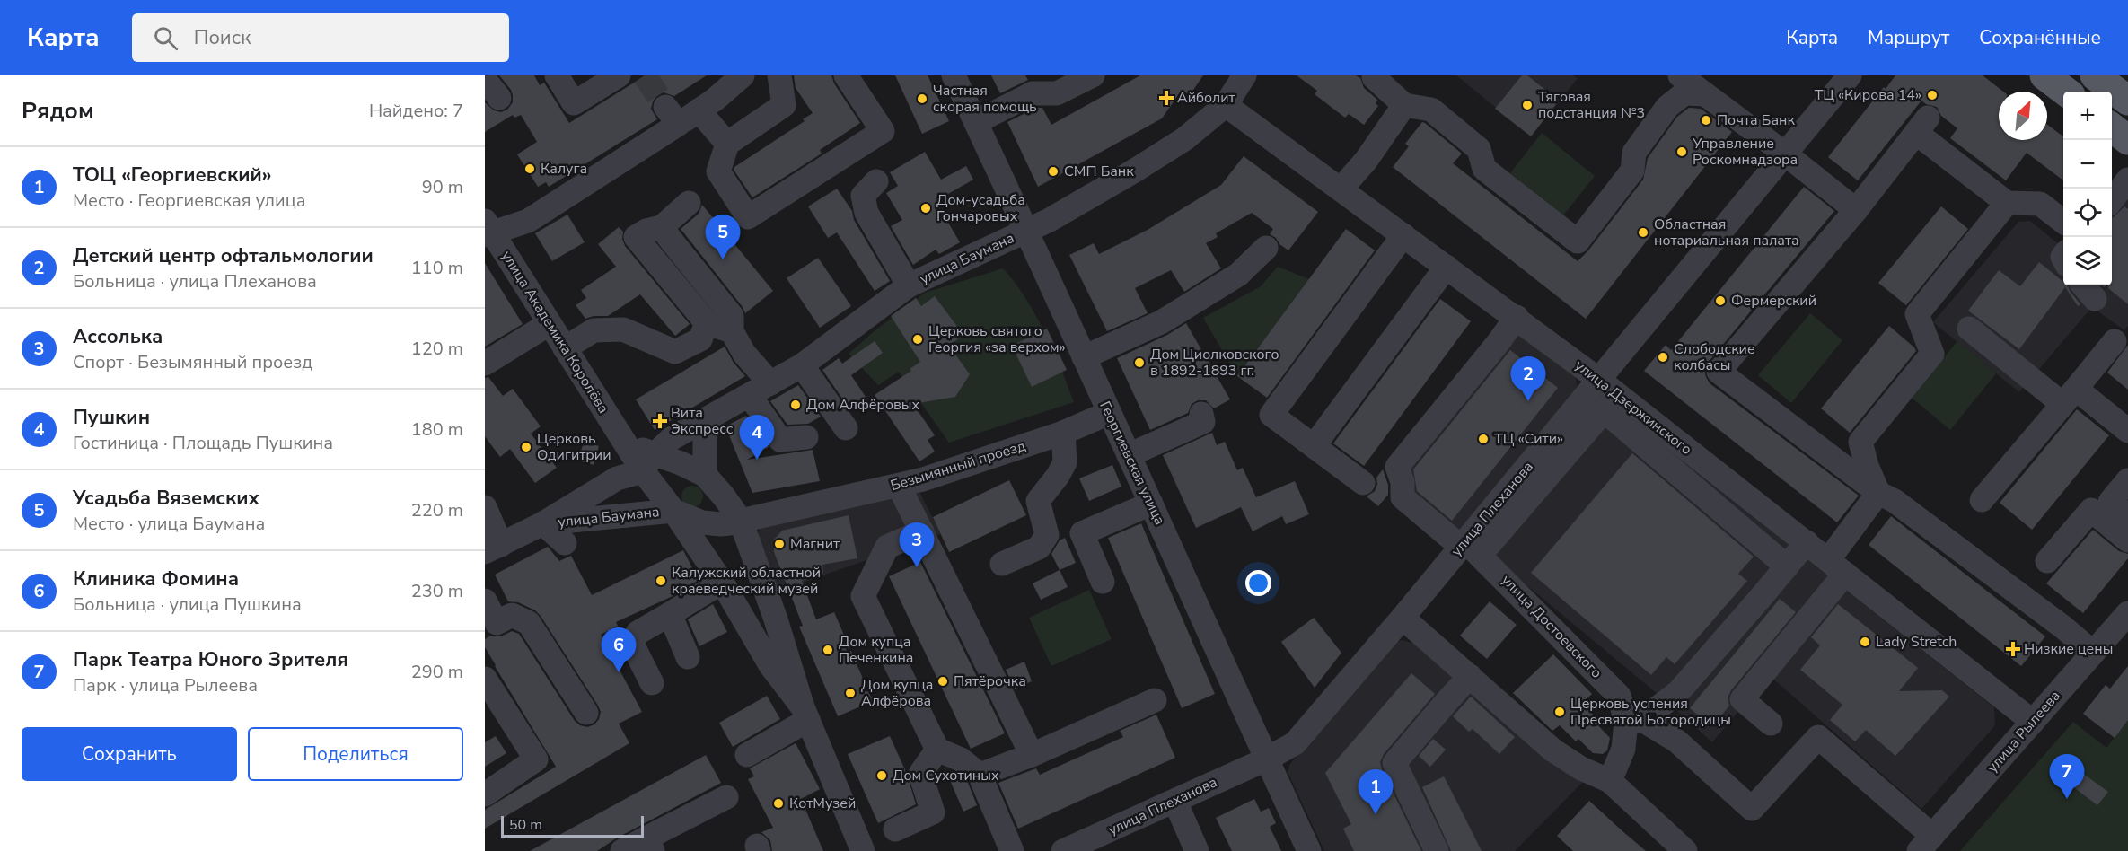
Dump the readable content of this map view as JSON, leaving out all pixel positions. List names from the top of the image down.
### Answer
{
  "streets": {
    "street": [
      "улица Баумана",
      "улица Академика Королёва",
      "улица Дзержинского",
      "Георгиевская улица",
      "Безымянный проезд",
      "улица Плеханова",
      "улица Достоевского",
      "улица Рылеева"
    ]
  },
  "crossings": [
    ["улица Баумана", "улица Академика Королёва"],
    ["улица Баумана", "улица Дзержинского"],
    ["улица Баумана", "Георгиевская улица"],
    ["улица Дзержинского", "улица Плеханова"],
    ["улица Дзержинского", "улица Достоевского"],
    ["улица Дзержинского", "улица Рылеева"],
    ["Георгиевская улица", "Безымянный проезд"],
    ["Георгиевская улица", "улица Плеханова"],
    ["улица Плеханова", "улица Достоевского"]
  ],
  "places": {
    "other": [
      "ТЦ «Кирова 14»",
      "Частная скорая помощь",
      "Тяговая подстанция №3",
      "Почта Банк",
      "Управление Роскомнадзора",
      "Калуга",
      "СМП Банк",
      "Дом-усадьба Гончаровых",
      "Областная нотариальная палата",
      "Фермерский",
      "Церковь святого Георгия «за верхом»",
      "Слободские колбасы",
      "Дом Циолковского в 1892-1893 гг.",
      "Дом Алфёровых",
      "ТЦ «Сити»",
      "Церковь Одигитрии",
      "Магнит",
      "Калужский областной краеведческий музей",
      "Lady Stretch",
      "Дом купца Печенкина",
      "Пятёрочка",
      "Дом купца Алфёрова",
      "Церковь успения Пресвятой Богородицы",
      "Дом Сухотиных",
      "КотМузей"
    ],
    "health": ["Айболит", "Вита Экспресс", "Низкие цены"]
  },
  "scale_bar": "50 m",
  "north": "top right",
  "page": {
    "header": "Карта",
    "search": "Поиск",
    "nav": ["Карта", "Маршрут", "Сохранённые"],
    "heading": ["Рядом", "Найдено: 7"],
    "map_buttons": ["+", "−"],
    "list": [
      {
        "mark": "1",
        "name": "ТОЦ «Георгиевский»",
        "note": "Место · Георгиевская улица",
        "value": "90 m"
      },
      {
        "mark": "2",
        "name": "Детский центр офтальмологии",
        "note": "Больница · улица Плеханова",
        "value": "110 m"
      },
      {
        "mark": "3",
        "name": "Ассолька",
        "note": "Спорт · Безымянный проезд",
        "value": "120 m"
      },
      {
        "mark": "4",
        "name": "Пушкин",
        "note": "Гостиница · Площадь Пушкина",
        "value": "180 m"
      },
      {
        "mark": "5",
        "name": "Усадьба Вяземских",
        "note": "Место · улица Баумана",
        "value": "220 m"
      },
      {
        "mark": "6",
        "name": "Клиника Фомина",
        "note": "Больница · улица Пушкина",
        "value": "230 m"
      },
      {
        "mark": "7",
        "name": "Парк Театра Юного Зрителя",
        "note": "Парк · улица Рылеева",
        "value": "290 m"
      }
    ],
    "pins": [
      "5",
      "2",
      "4",
      "3",
      "6",
      "7",
      "1"
    ],
    "buttons": ["Сохранить", "Поделиться"],
    "scale": "50 m"
  }
}
